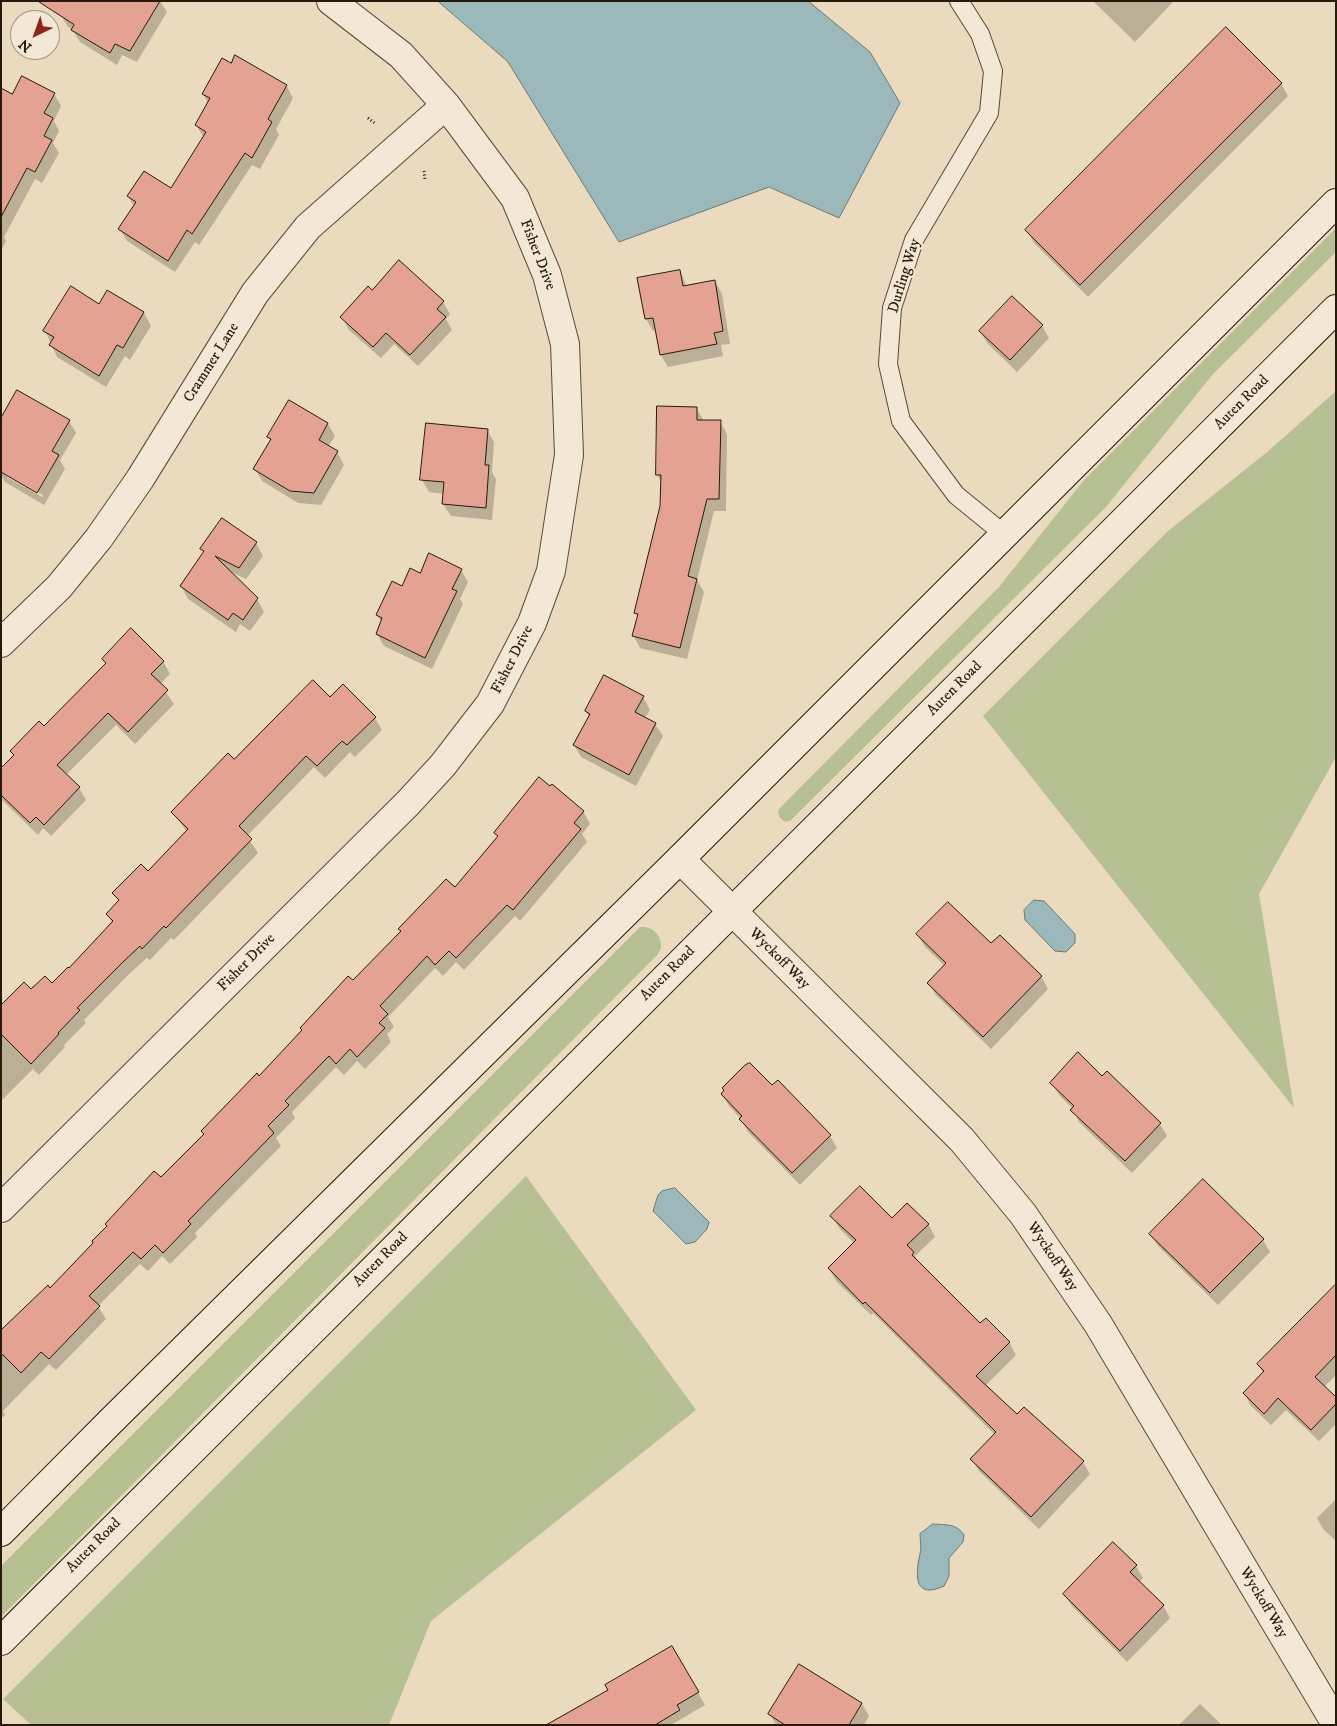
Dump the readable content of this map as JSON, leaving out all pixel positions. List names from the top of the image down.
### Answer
{
  "streets": {
    "street": [
      "Fisher Drive",
      "Crammer Lane",
      "Auten Road",
      "Wyckoff Way"
    ],
    "lane": ["Durling Way"]
  },
  "crossings": [
    ["Fisher Drive", "Crammer Lane"],
    ["Auten Road", "Wyckoff Way"]
  ],
  "north": "bottom left"
}
